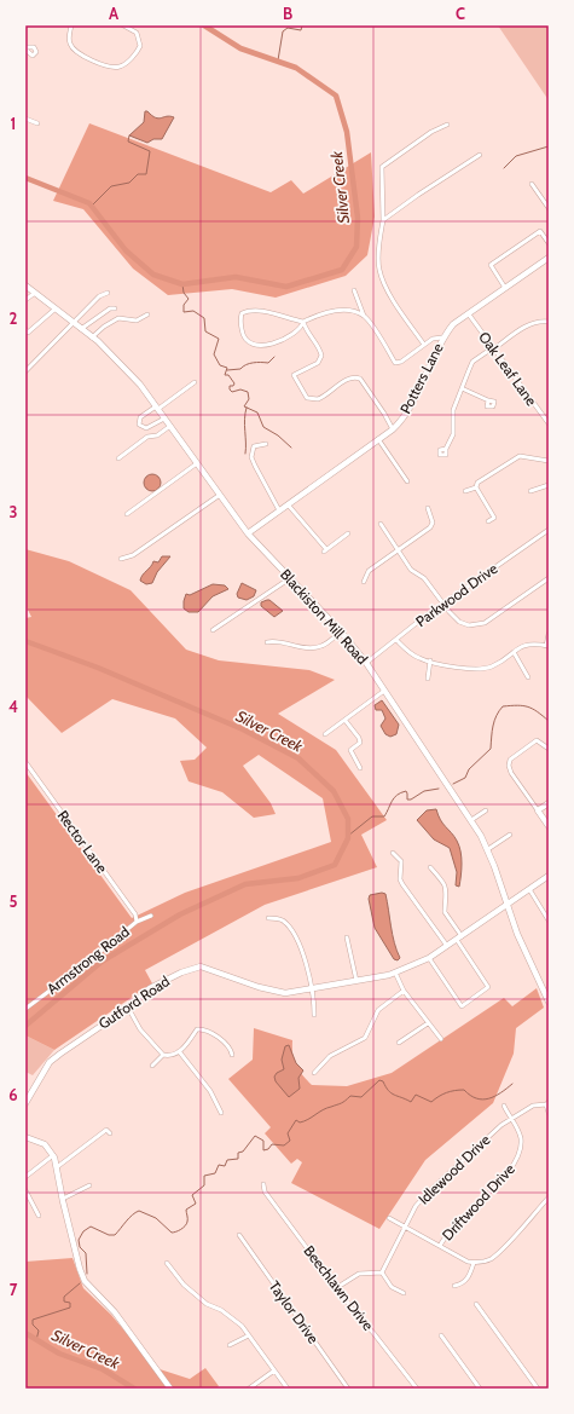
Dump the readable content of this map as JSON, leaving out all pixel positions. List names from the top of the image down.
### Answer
{
  "streets": {
    "main road": ["Potters Lane", "Blackiston Mill Road", "Gutford Road"],
    "street": [
      "Oak Leaf Lane",
      "Parkwood Drive",
      "Rector Lane",
      "Armstrong Road",
      "Idlewood Drive",
      "Driftwood Drive",
      "Beechlawn Drive",
      "Taylor Drive"
    ]
  },
  "crossings": [
    ["Oak Leaf Lane", "Potters Lane"],
    ["Potters Lane", "Blackiston Mill Road"],
    ["Parkwood Drive", "Blackiston Mill Road"],
    ["Blackiston Mill Road", "Gutford Road"],
    ["Rector Lane", "Armstrong Road"],
    ["Idlewood Drive", "Driftwood Drive"]
  ],
  "water": ["Silver Creek"],
  "grid": {
    "columns": ["A", "B", "C"],
    "rows": [
      "1",
      "2",
      "3",
      "4",
      "5",
      "6",
      "7"
    ]
  }
}
